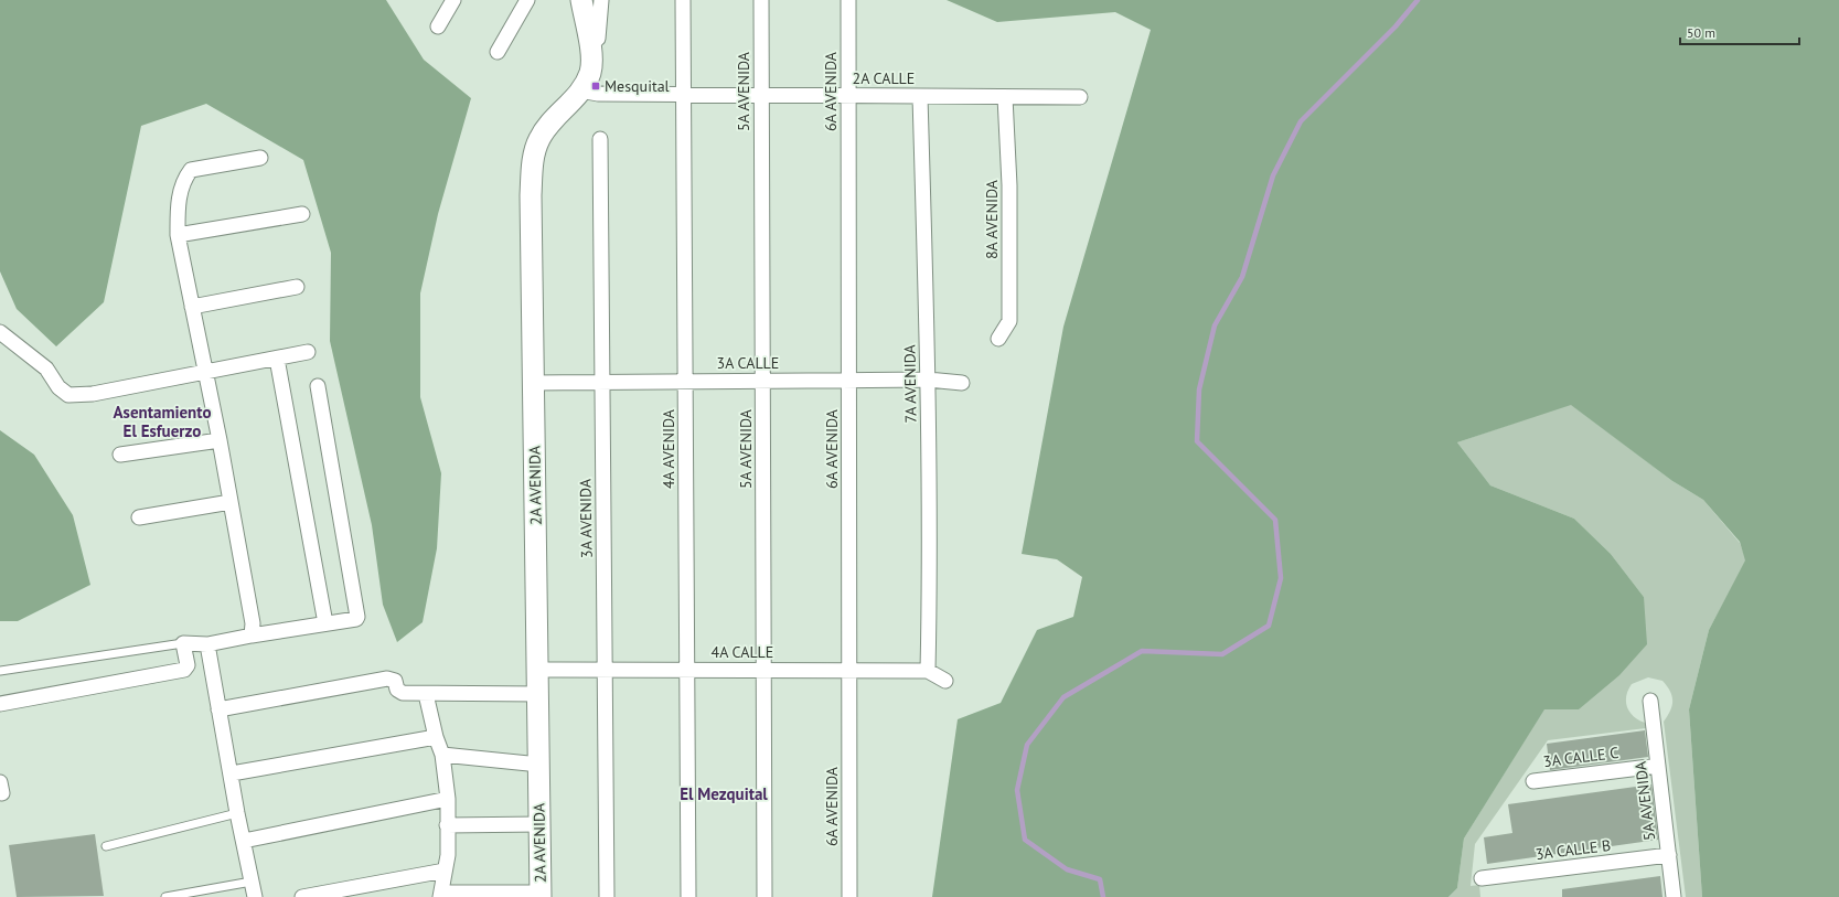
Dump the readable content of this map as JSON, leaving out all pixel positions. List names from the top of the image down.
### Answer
{
  "streets": {
    "main road": ["2A AVENIDA"],
    "street": [
      "2A CALLE",
      "5A AVENIDA",
      "6A AVENIDA",
      "8A AVENIDA",
      "3A CALLE",
      "7A AVENIDA",
      "4A AVENIDA",
      "3A AVENIDA",
      "4A CALLE",
      "3A CALLE C",
      "3A CALLE B"
    ]
  },
  "crossings": [
    ["2A CALLE", "5A AVENIDA"],
    ["2A CALLE", "6A AVENIDA"],
    ["2A CALLE", "8A AVENIDA"],
    ["2A CALLE", "7A AVENIDA"],
    ["2A CALLE", "4A AVENIDA"],
    ["2A CALLE", "2A AVENIDA"],
    ["5A AVENIDA", "3A CALLE"],
    ["5A AVENIDA", "4A CALLE"],
    ["5A AVENIDA", "3A CALLE C"],
    ["5A AVENIDA", "3A CALLE B"],
    ["6A AVENIDA", "3A CALLE"],
    ["6A AVENIDA", "4A CALLE"],
    ["3A CALLE", "7A AVENIDA"],
    ["3A CALLE", "4A AVENIDA"],
    ["3A CALLE", "2A AVENIDA"],
    ["3A CALLE", "3A AVENIDA"],
    ["7A AVENIDA", "4A CALLE"],
    ["4A AVENIDA", "4A CALLE"],
    ["2A AVENIDA", "4A CALLE"],
    ["3A AVENIDA", "4A CALLE"]
  ],
  "districts": ["Asentamiento El Esfuerzo", "El Mezquital"],
  "places": {
    "transit": ["Mesquital"]
  },
  "scale_bar": "50 m"
}
